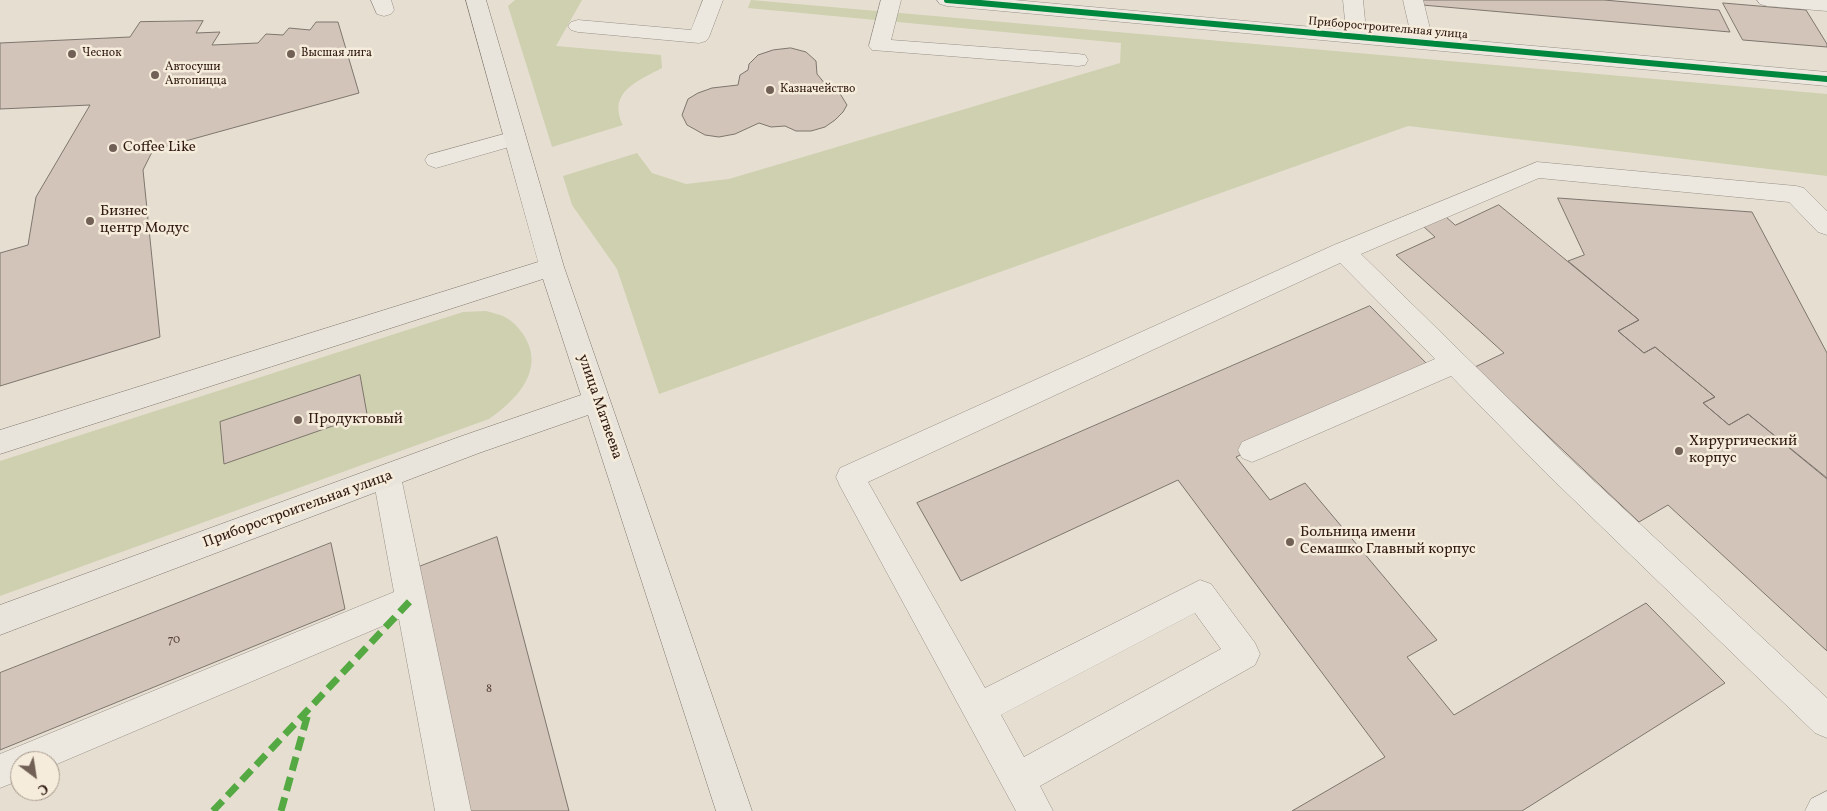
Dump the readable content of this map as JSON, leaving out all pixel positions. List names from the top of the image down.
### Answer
{
  "streets": {
    "main road": ["Приборостроительная улица", "улица Матвеева"]
  },
  "crossings": [
    ["Приборостроительная улица", "улица Матвеева"]
  ],
  "places": [
    "Чеснок",
    "Высшая лига",
    "Автосуши Автопицца",
    "Казначейство",
    "Coffee Like",
    "Бизнес центр Модус",
    "Продуктовый",
    "Хирургический корпус",
    "Больница имени Семашко Главный корпус"
  ],
  "house_numbers": ["70", "8"],
  "north": "bottom right"
}
